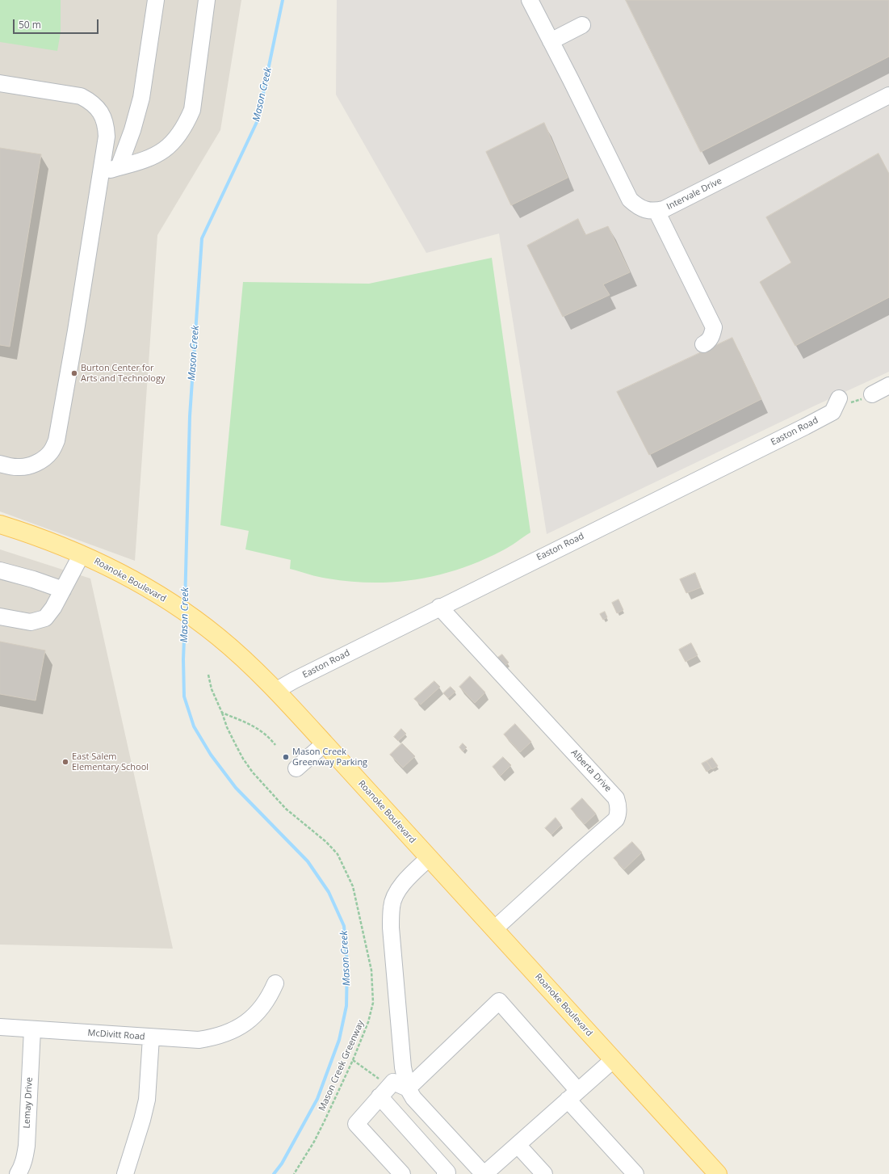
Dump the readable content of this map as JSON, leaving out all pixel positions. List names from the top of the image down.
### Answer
{
  "streets": {
    "main road": ["Roanoke Boulevard"],
    "street": [
      "Intervale Drive",
      "Easton Road",
      "Alberta Drive",
      "McDivitt Road",
      "Lemay Drive"
    ],
    "path": ["Mason Creek Greenway"]
  },
  "crossings": [
    ["Easton Road", "Roanoke Boulevard"],
    ["Easton Road", "Alberta Drive"],
    ["Roanoke Boulevard", "Alberta Drive"],
    ["McDivitt Road", "Lemay Drive"]
  ],
  "water": ["Mason Creek"],
  "places": ["Burton Center for Arts and Technology", "Mason Creek Greenway Parking", "East Salem Elementary School"],
  "scale_bar": "50 m"
}
